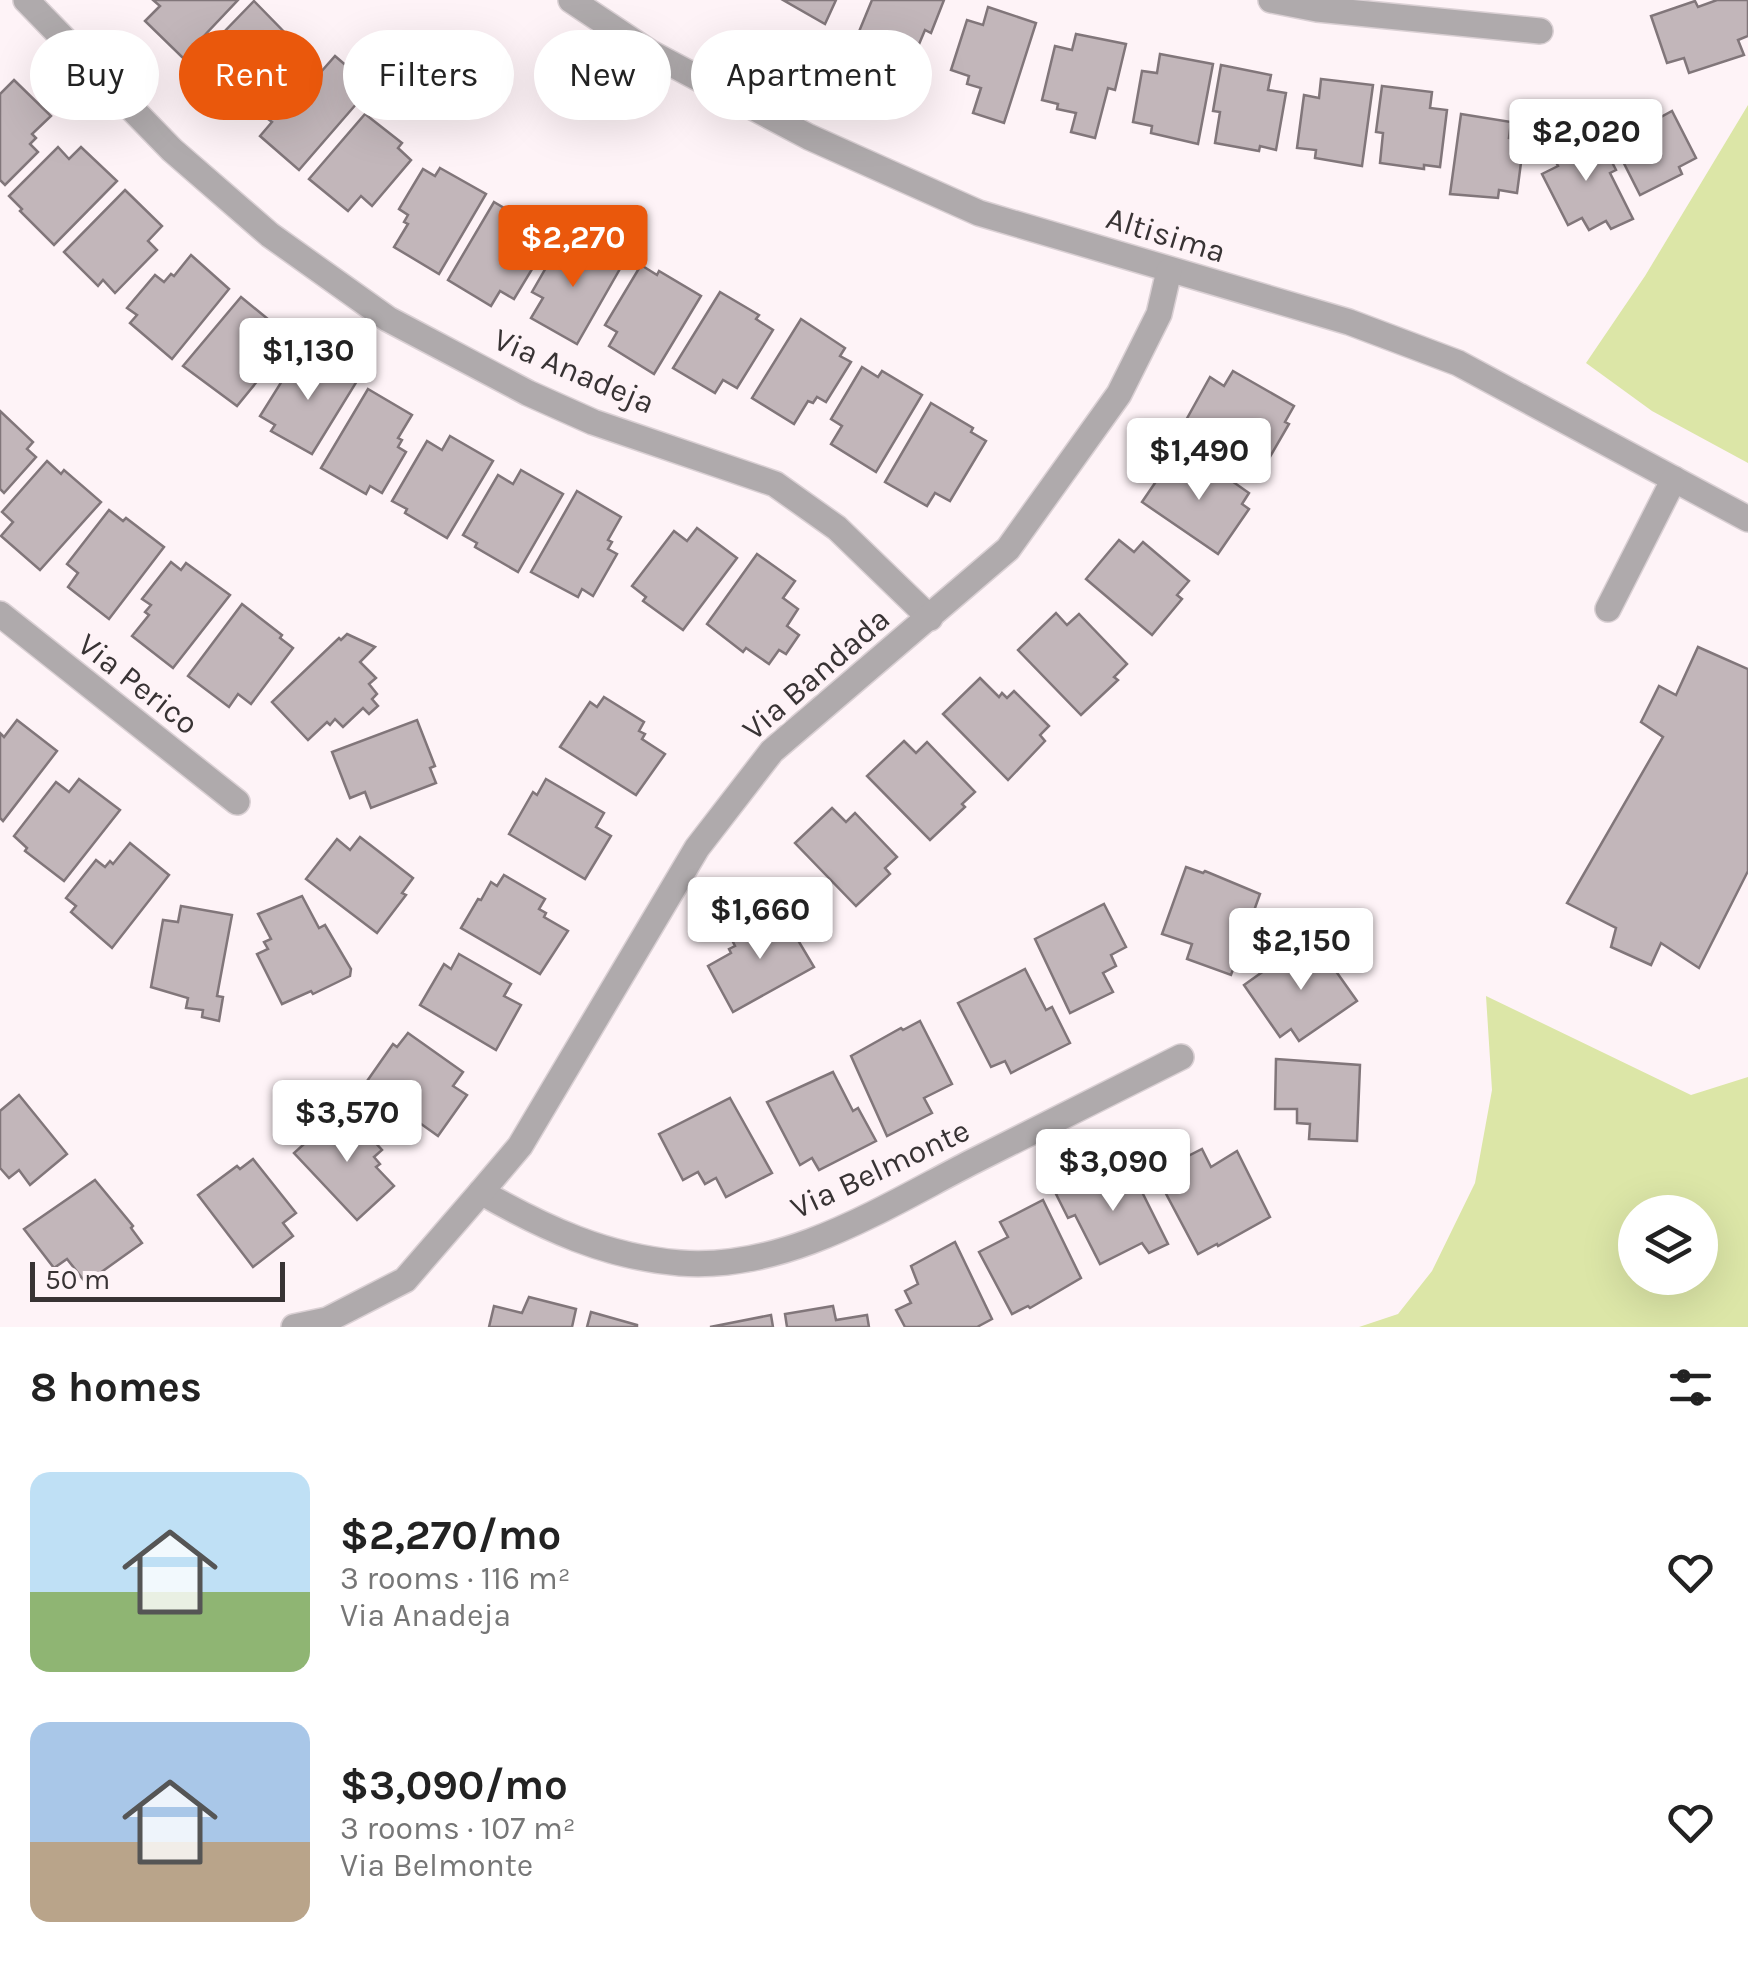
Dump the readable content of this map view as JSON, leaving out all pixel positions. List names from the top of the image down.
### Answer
{
  "streets": {
    "street": [
      "Altisima",
      "Via Anadeja",
      "Via Bandada",
      "Via Perico",
      "Via Belmonte"
    ]
  },
  "crossings": [
    ["Altisima", "Via Bandada"],
    ["Via Anadeja", "Via Bandada"],
    ["Via Bandada", "Via Belmonte"]
  ],
  "scale_bar": "50 m",
  "page": {
    "chip": [
      "Buy",
      "Rent",
      "Filters",
      "New",
      "Apartment"
    ],
    "price": [
      "$2,020",
      "$2,270",
      "$1,130",
      "$1,490",
      "$1,660",
      "$2,150",
      "$3,570",
      "$3,090"
    ],
    "scale": "50 m",
    "heading": "8 homes",
    "list": [
      {
        "name": "$2,270/mo",
        "note": "3 rooms · 116 m² · Via Anadeja"
      },
      {
        "name": "$3,090/mo",
        "note": "3 rooms · 107 m² · Via Belmonte"
      }
    ]
  }
}
